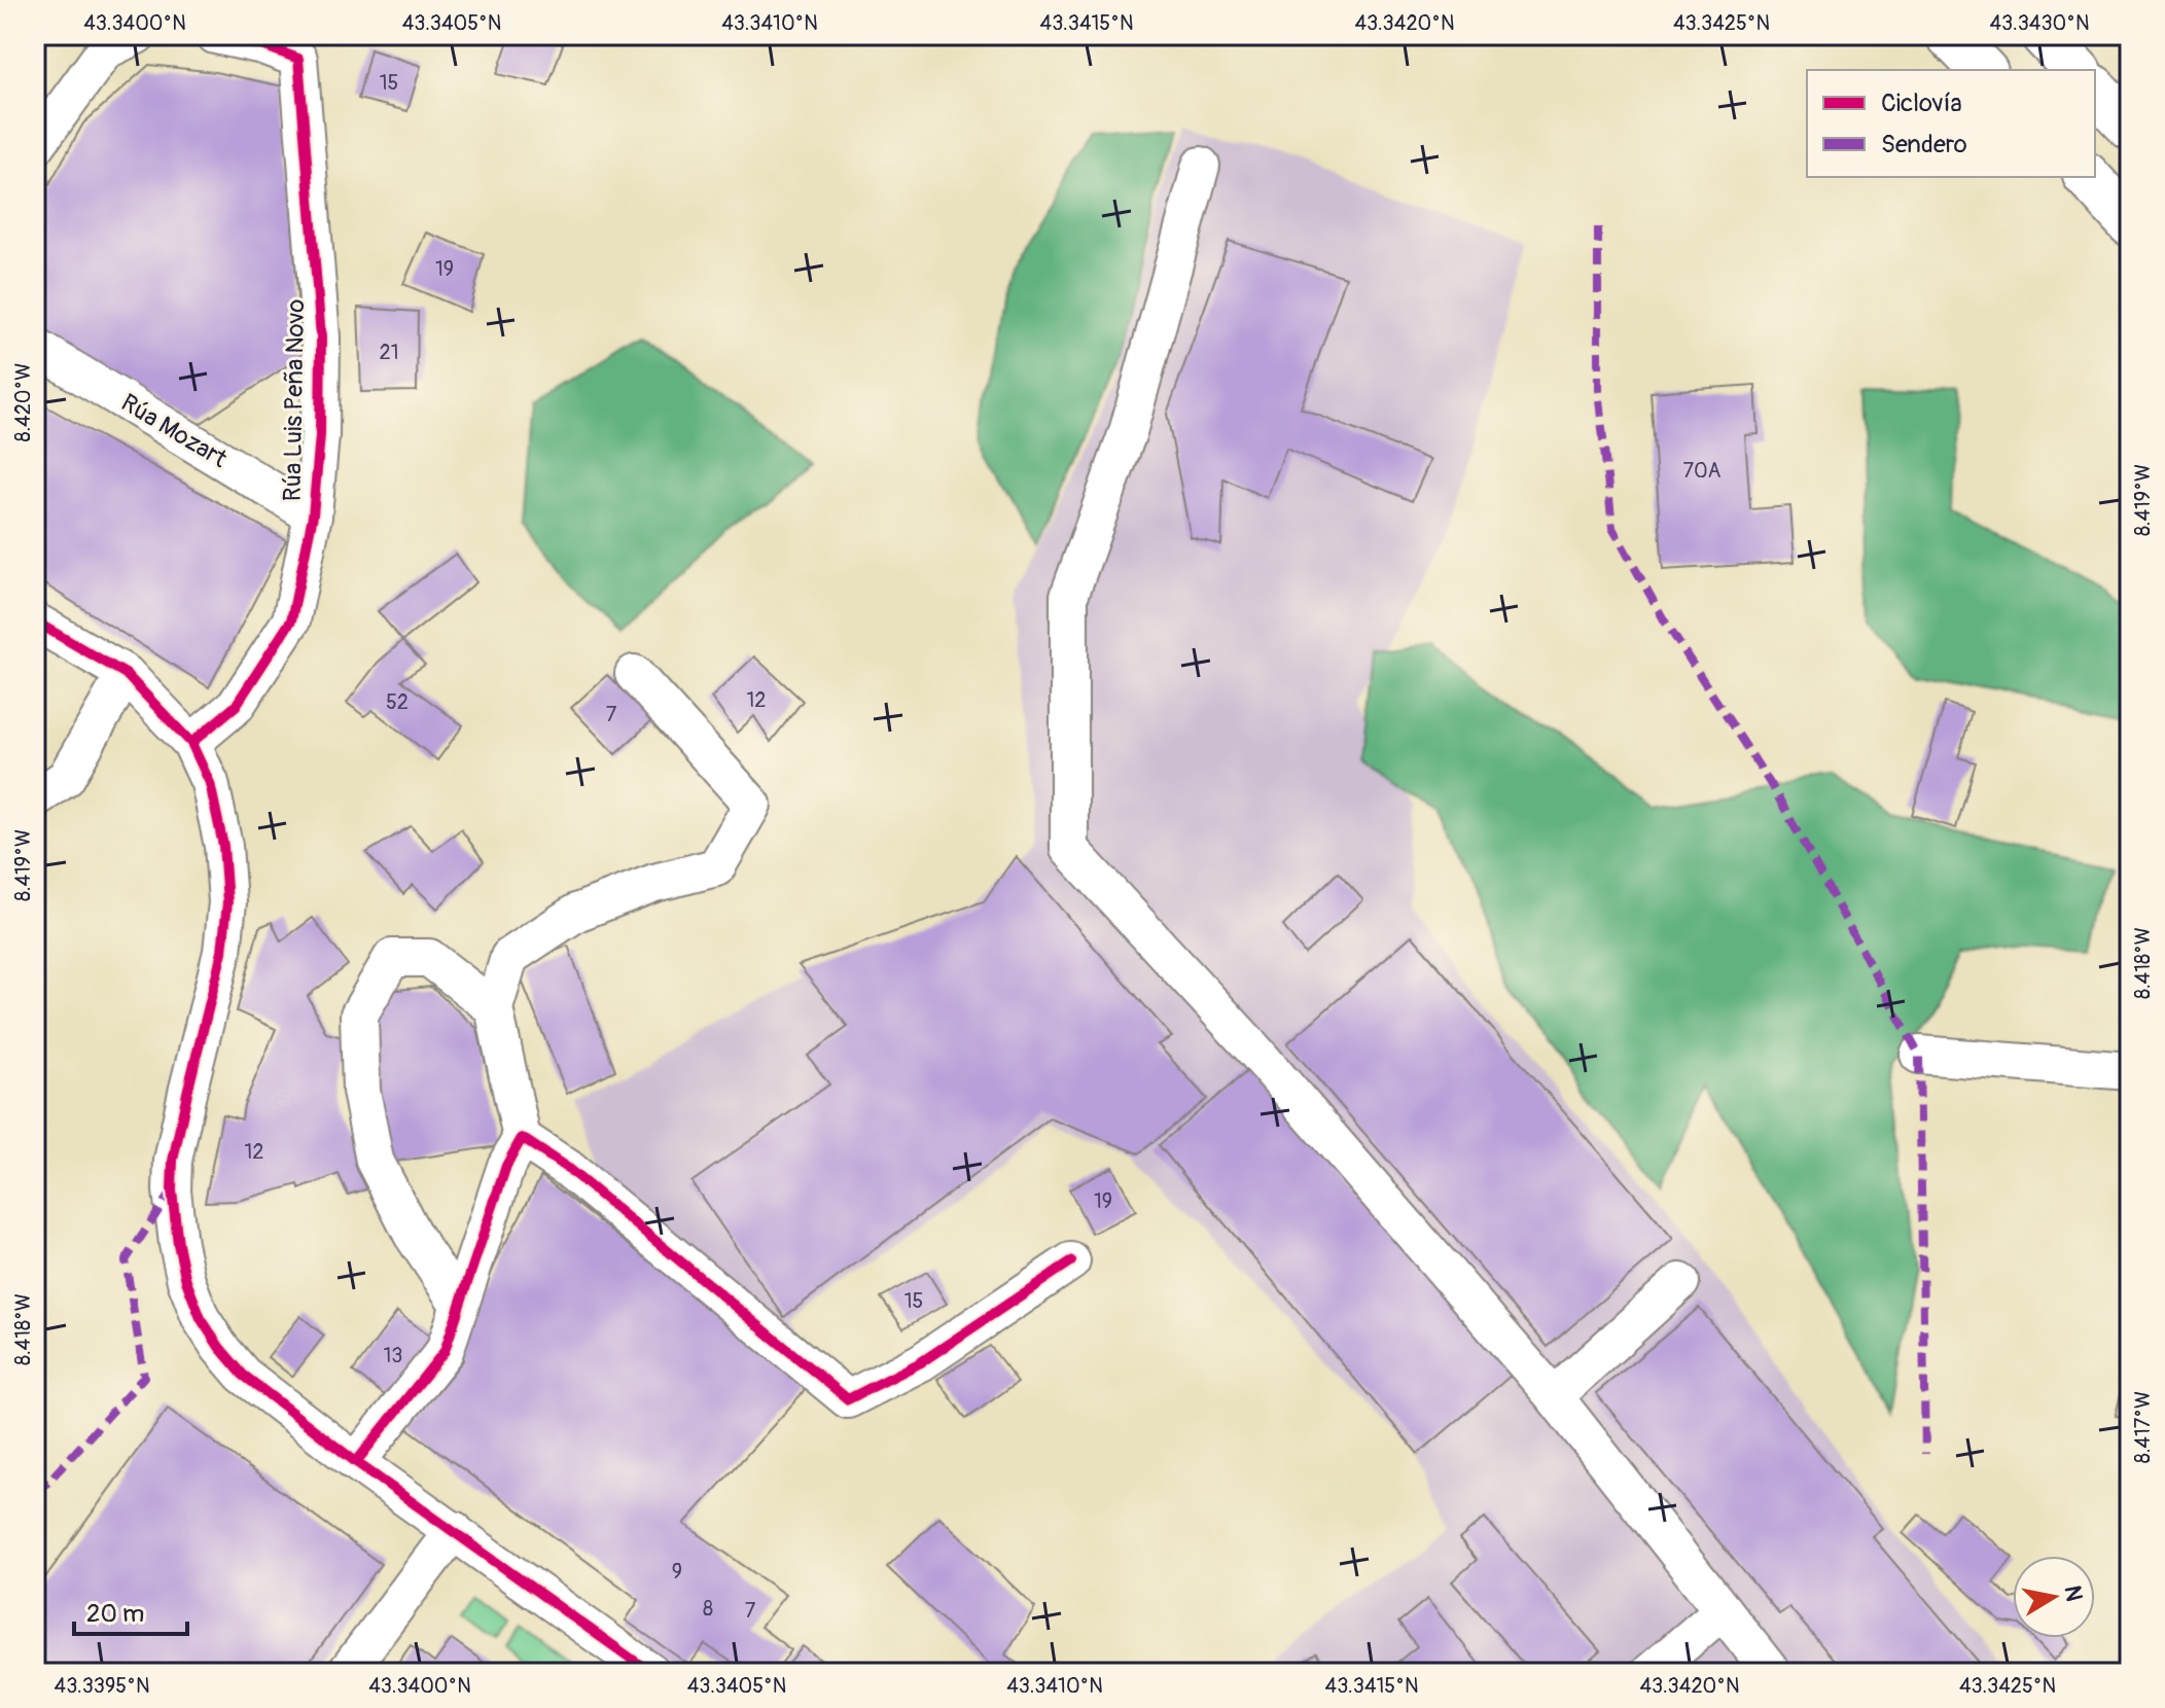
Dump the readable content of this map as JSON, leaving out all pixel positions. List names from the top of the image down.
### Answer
{
  "streets": {
    "street": ["Rúa Luis Peña Novo", "Rúa Mozart"]
  },
  "crossings": [
    ["Rúa Luis Peña Novo", "Rúa Mozart"]
  ],
  "house_numbers": [
    "15",
    "19",
    "21",
    "70A",
    "12",
    "52",
    "7",
    "12",
    "19",
    "15",
    "13",
    "9",
    "8",
    "7"
  ],
  "legend": ["Ciclovía", "Sendero"],
  "scale_bar": "20 m",
  "north": "right",
  "coordinates": [
    "43.3400°N",
    "43.3405°N",
    "43.3410°N",
    "43.3415°N",
    "43.3420°N",
    "43.3425°N",
    "43.3430°N",
    "8.420°W",
    "8.419°W",
    "8.418°W",
    "8.417°W",
    "43.3395°N"
  ]
}
